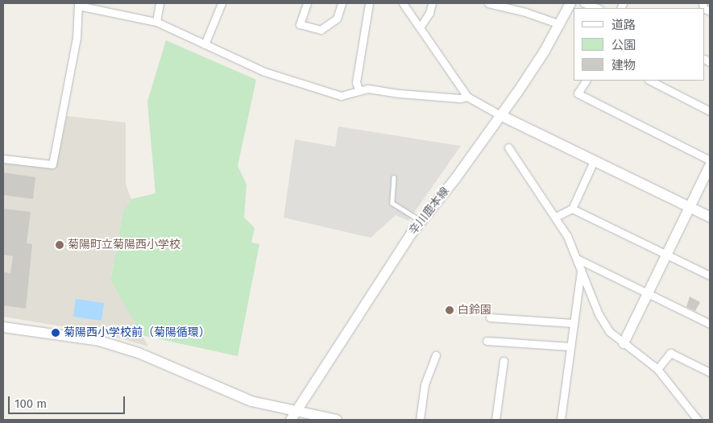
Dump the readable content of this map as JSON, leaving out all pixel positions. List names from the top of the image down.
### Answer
{
  "streets": {
    "street": ["辛川鹿本線"]
  },
  "places": ["菊陽町立菊陽西小学校", "白鈴園", "菊陽西小学校前（菊陽循環）"],
  "legend": ["道路", "公園", "建物"],
  "scale_bar": "100 m"
}
